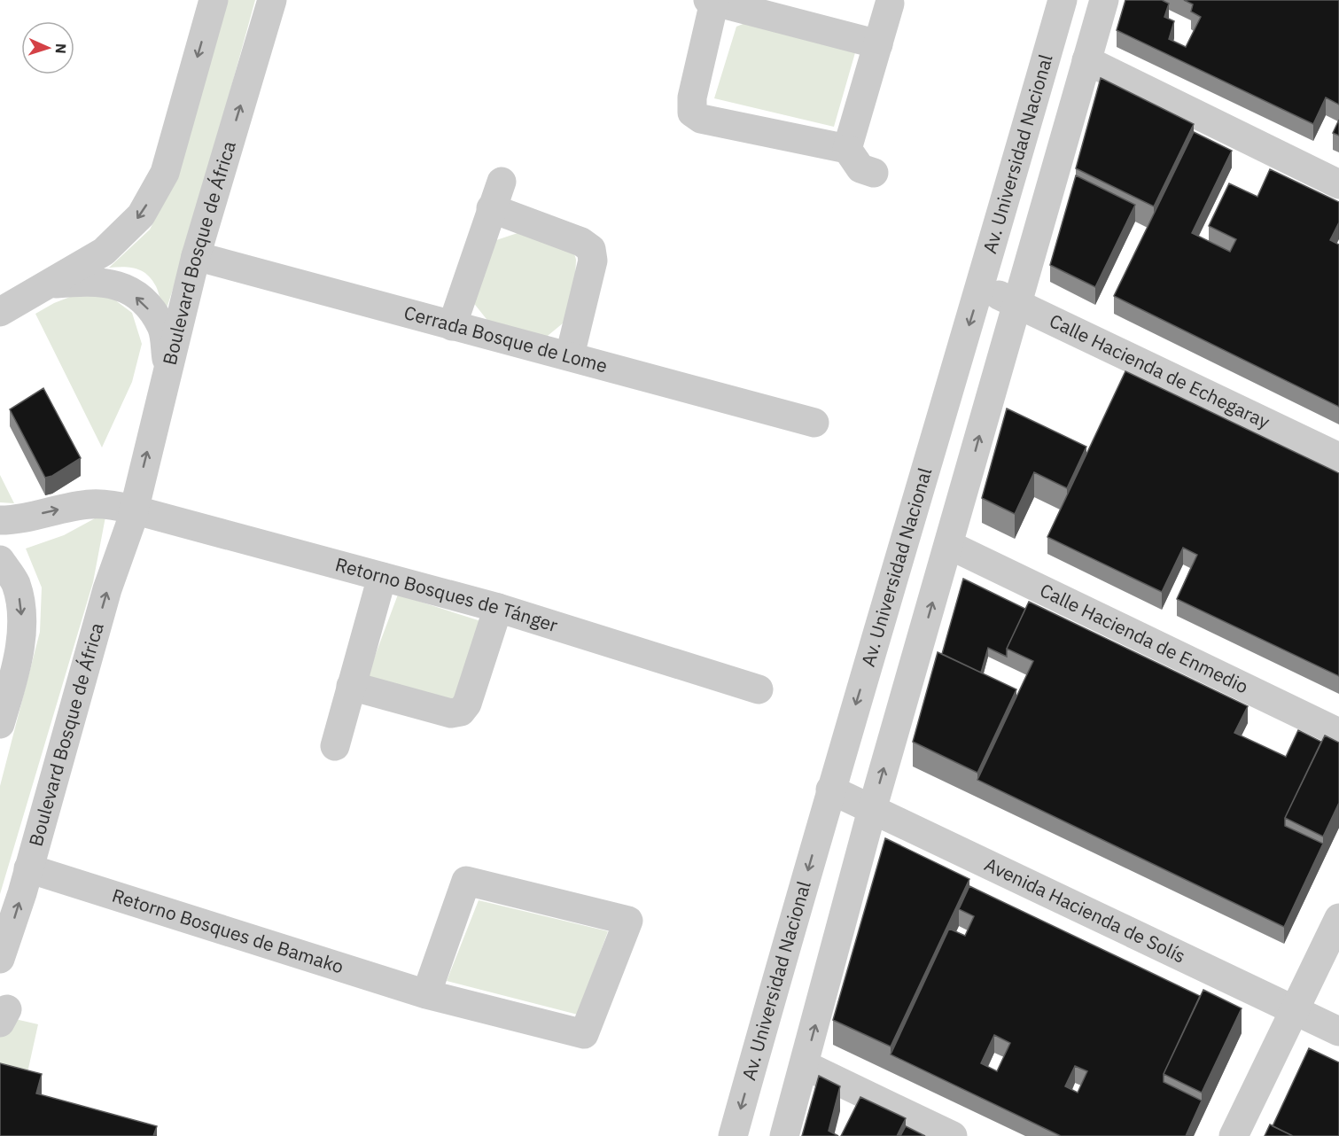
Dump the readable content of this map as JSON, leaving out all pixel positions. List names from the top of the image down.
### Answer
{
  "streets": {
    "street": [
      "Av. Universidad Nacional",
      "Boulevard Bosque de África",
      "Cerrada Bosque de Lome",
      "Calle Hacienda de Echegaray",
      "Retorno Bosques de Tánger",
      "Calle Hacienda de Enmedio",
      "Avenida Hacienda de Solís",
      "Retorno Bosques de Bamako"
    ]
  },
  "crossings": [
    ["Av. Universidad Nacional", "Calle Hacienda de Echegaray"],
    ["Av. Universidad Nacional", "Calle Hacienda de Enmedio"],
    ["Av. Universidad Nacional", "Avenida Hacienda de Solís"],
    ["Boulevard Bosque de África", "Cerrada Bosque de Lome"],
    ["Boulevard Bosque de África", "Retorno Bosques de Tánger"],
    ["Boulevard Bosque de África", "Retorno Bosques de Bamako"]
  ],
  "north": "right"
}
